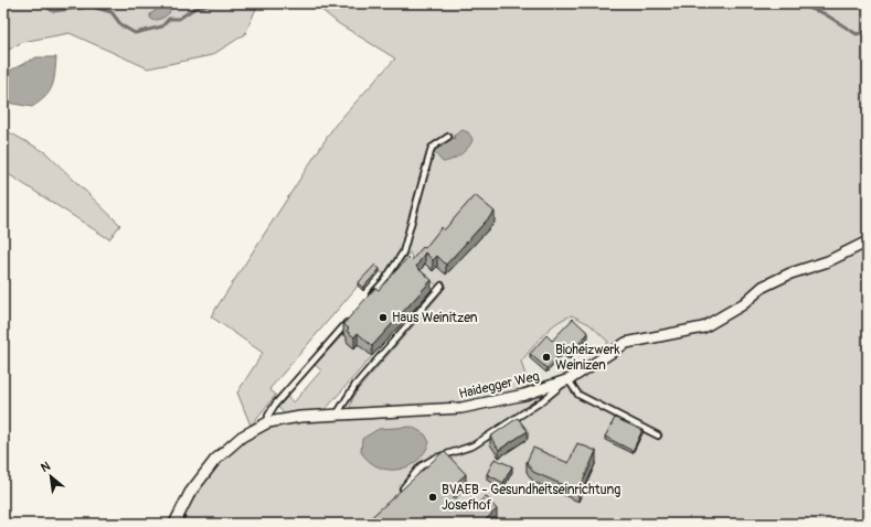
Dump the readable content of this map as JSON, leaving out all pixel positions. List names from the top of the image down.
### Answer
{
  "streets": {
    "street": ["Haidegger Weg"]
  },
  "places": ["Haus Weinitzen", "Bioheizwerk Weinizen", "BVAEB - Gesundheitseinrichtung Josefhof"],
  "north": "top left"
}
